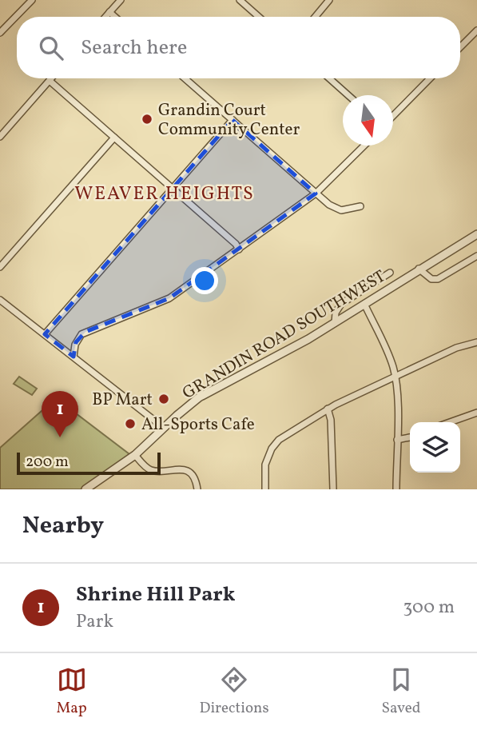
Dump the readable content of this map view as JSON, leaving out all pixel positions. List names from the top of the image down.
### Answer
{
  "streets": {
    "street": ["GRANDIN ROAD SOUTHWEST"]
  },
  "districts": ["WEAVER HEIGHTS"],
  "places": ["Grandin Court Community Center", "BP Mart", "All-Sports Cafe"],
  "scale_bar": "200 m",
  "north": "bottom",
  "page": {
    "search": "Search here",
    "pins": "1",
    "scale": "200 m",
    "heading": "Nearby",
    "list": [
      {
        "mark": "1",
        "name": "Shrine Hill Park",
        "note": "Park",
        "value": "300 m"
      }
    ],
    "nav": ["Map", "Directions", "Saved"]
  }
}
